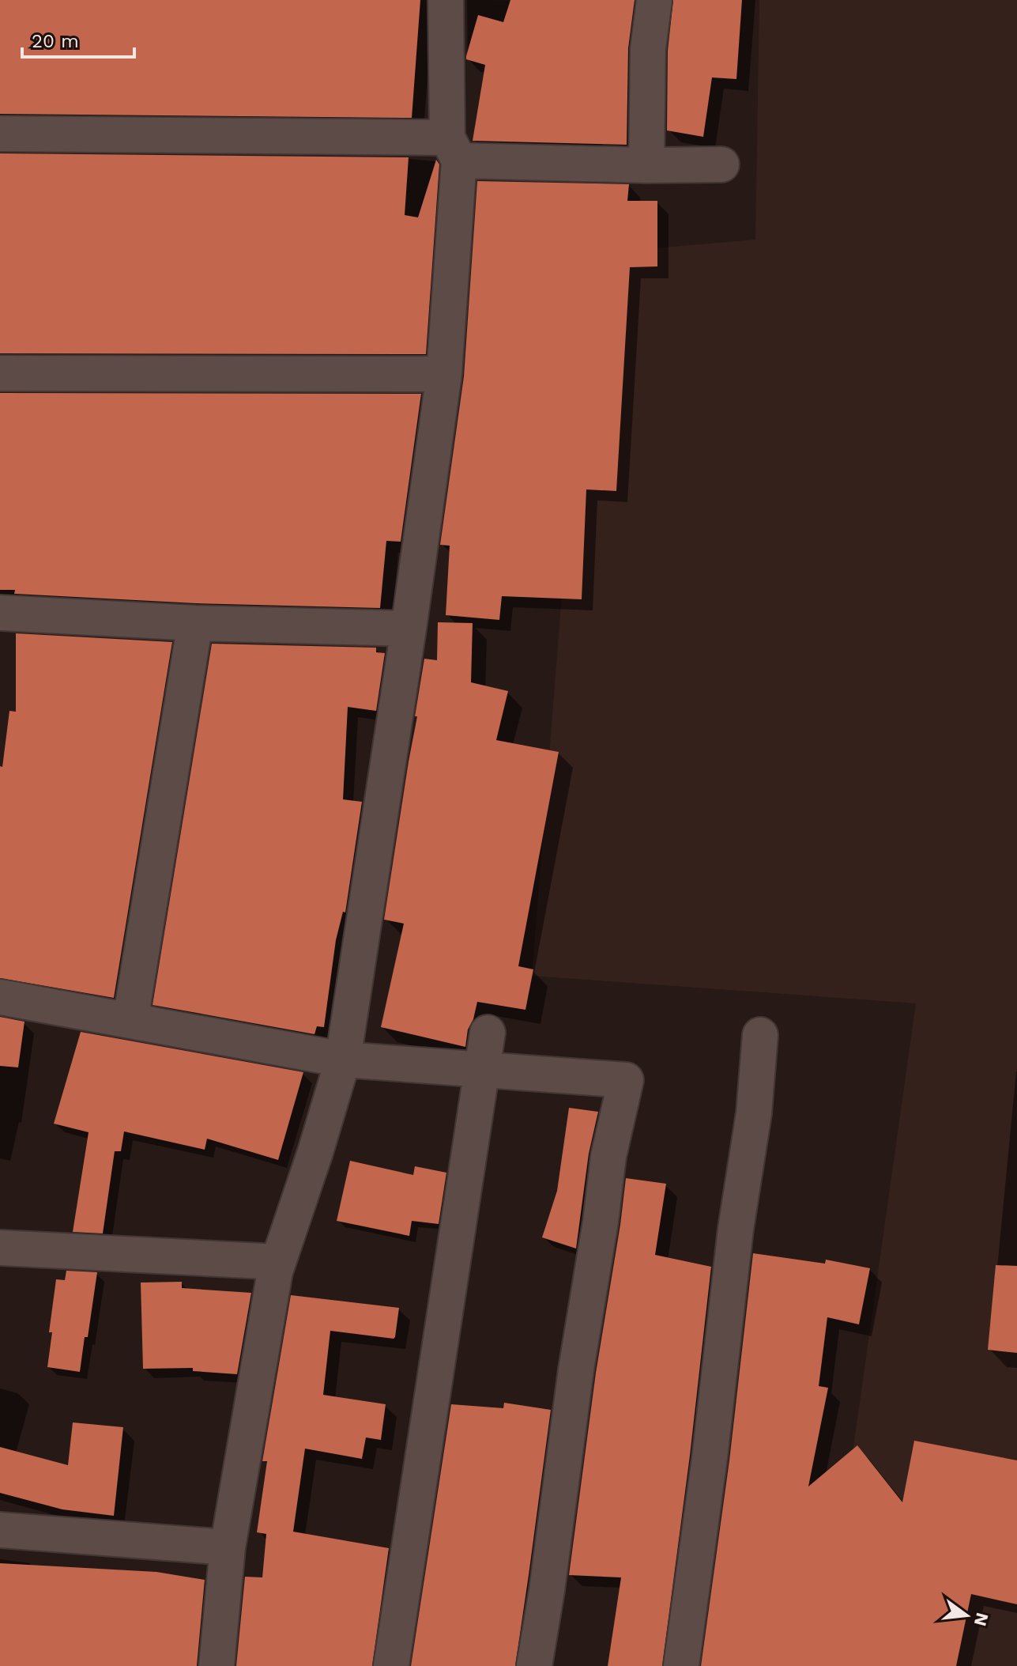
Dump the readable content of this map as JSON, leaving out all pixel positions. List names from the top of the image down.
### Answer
{
  "scale_bar": "20 m",
  "north": "right"
}
